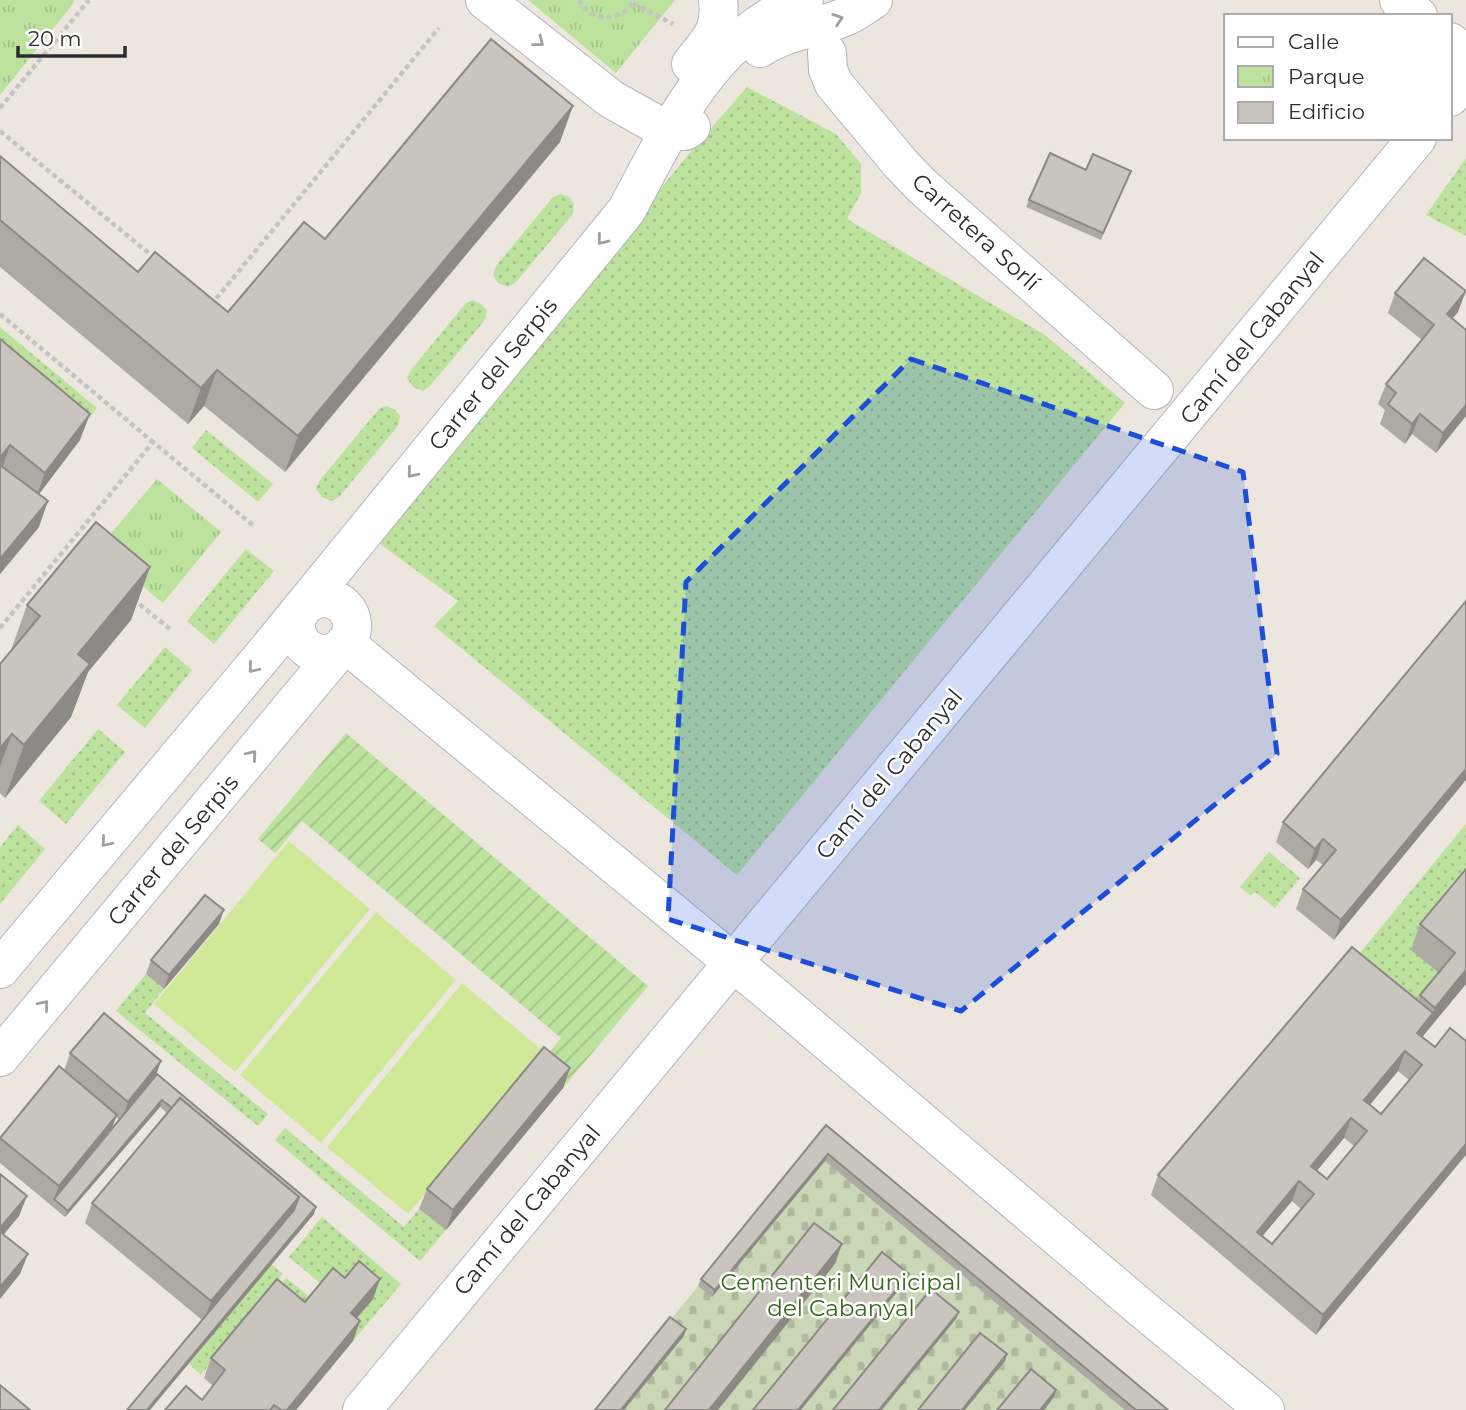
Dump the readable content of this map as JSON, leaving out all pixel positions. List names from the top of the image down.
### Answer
{
  "streets": {
    "street": ["Carretera Sorlí", "Camí del Cabanyal", "Carrer del Serpis"]
  },
  "parks": ["Cementeri Municipal del Cabanyal"],
  "legend": ["Calle", "Parque", "Edificio"],
  "scale_bar": "20 m"
}
